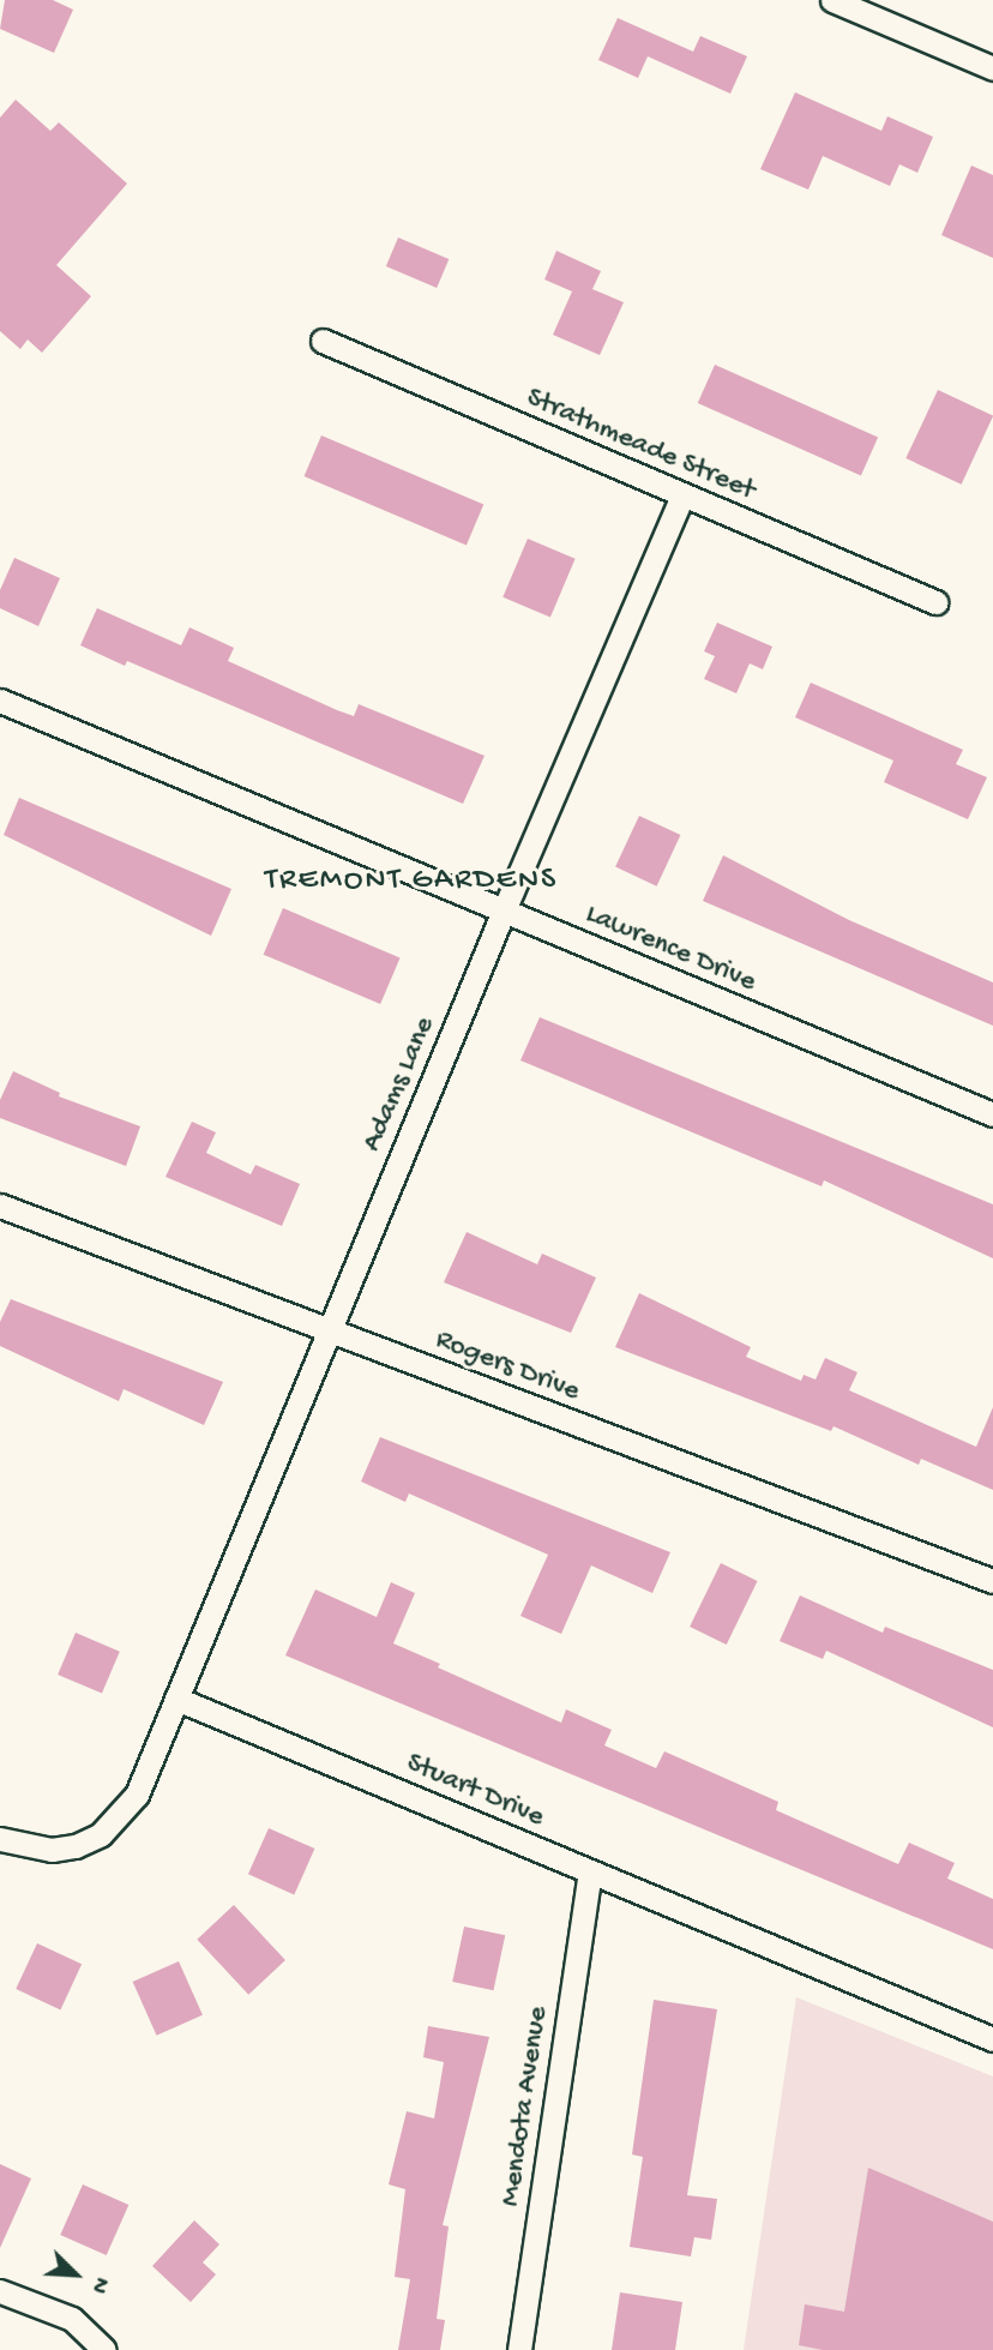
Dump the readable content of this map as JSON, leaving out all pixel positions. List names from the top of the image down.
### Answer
{
  "streets": {
    "street": [
      "Strathmeade Street",
      "Lawrence Drive",
      "Adams Lane",
      "Rogers Drive",
      "Stuart Drive",
      "Mendota Avenue"
    ]
  },
  "crossings": [
    ["Strathmeade Street", "Adams Lane"],
    ["Lawrence Drive", "Adams Lane"],
    ["Adams Lane", "Rogers Drive"],
    ["Adams Lane", "Stuart Drive"],
    ["Stuart Drive", "Mendota Avenue"]
  ],
  "districts": ["TREMONT GARDENS"],
  "north": "bottom right"
}
